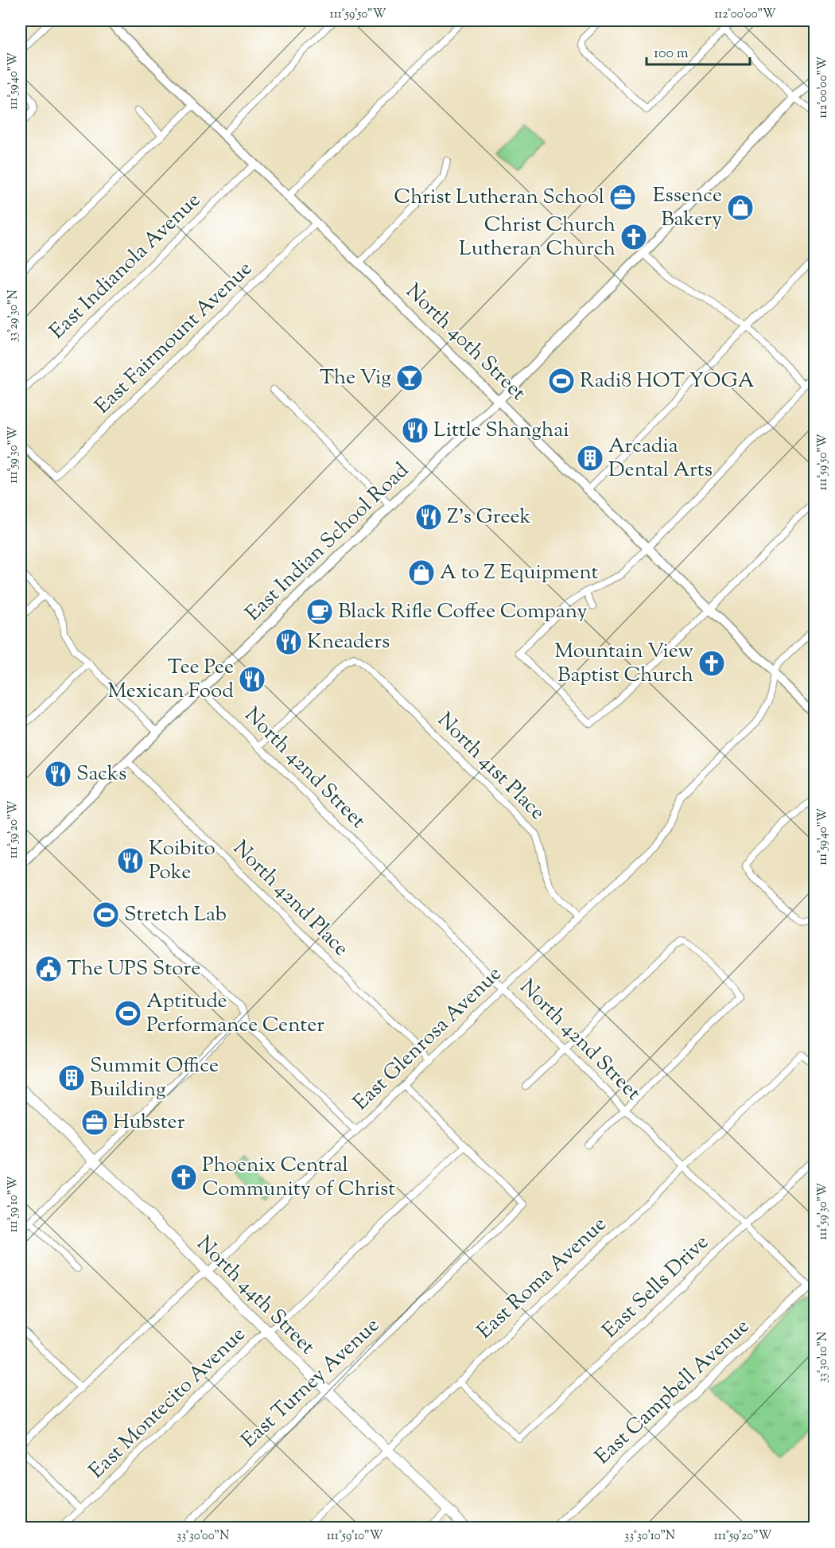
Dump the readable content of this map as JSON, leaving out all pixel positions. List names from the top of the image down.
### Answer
{
  "streets": {
    "main road": ["North 40th Street", "East Indian School Road", "North 44th Street"],
    "street": [
      "East Indianola Avenue",
      "East Fairmount Avenue",
      "North 41st Place",
      "North 42nd Street",
      "North 42nd Place",
      "East Glenrosa Avenue",
      "East Roma Avenue",
      "East Sells Drive",
      "East Turney Avenue",
      "East Campbell Avenue",
      "East Montecito Avenue"
    ]
  },
  "crossings": [
    ["East Indianola Avenue", "North 40th Street"],
    ["East Fairmount Avenue", "North 40th Street"],
    ["North 40th Street", "East Indian School Road"],
    ["North 40th Street", "East Glenrosa Avenue"],
    ["East Indian School Road", "North 42nd Street"],
    ["East Indian School Road", "North 42nd Place"],
    ["North 41st Place", "North 42nd Street"],
    ["North 41st Place", "East Glenrosa Avenue"],
    ["North 42nd Street", "East Glenrosa Avenue"],
    ["North 42nd Street", "East Roma Avenue"],
    ["North 42nd Street", "East Sells Drive"],
    ["North 42nd Street", "East Campbell Avenue"],
    ["North 42nd Place", "East Glenrosa Avenue"],
    ["East Glenrosa Avenue", "North 44th Street"],
    ["East Roma Avenue", "East Sells Drive"],
    ["East Roma Avenue", "North 44th Street"],
    ["North 44th Street", "East Turney Avenue"],
    ["North 44th Street", "East Montecito Avenue"],
    ["East Turney Avenue", "East Montecito Avenue"]
  ],
  "places": {
    "office": ["Christ Lutheran School", "Hubster"],
    "shop": ["Essence Bakery", "A to Z Equipment"],
    "church": ["Christ Church Lutheran Church", "Mountain View Baptist Church", "Phoenix Central Community of Christ"],
    "bar": ["The Vig"],
    "sports": ["Radi8 HOT YOGA", "Stretch Lab", "Aptitude Performance Center"],
    "restaurant": [
      "Little Shanghai",
      "Z's Greek",
      "Kneaders",
      "Tee Pee Mexican Food",
      "Sacks",
      "Koibito Poke"
    ],
    "building": ["Arcadia Dental Arts", "Summit Office Building"],
    "cafe": ["Black Rifle Coffee Company"],
    "public building": ["The UPS Store"]
  },
  "scale_bar": "100 m",
  "coordinates": [
    "111°59'50\"W",
    "112°00'00\"W",
    "111°59'40\"W",
    "33°29'30\"N",
    "111°59'30\"W",
    "111°59'20\"W",
    "111°59'10\"W",
    "33°30'10\"N",
    "33°30'00\"N"
  ]
}
